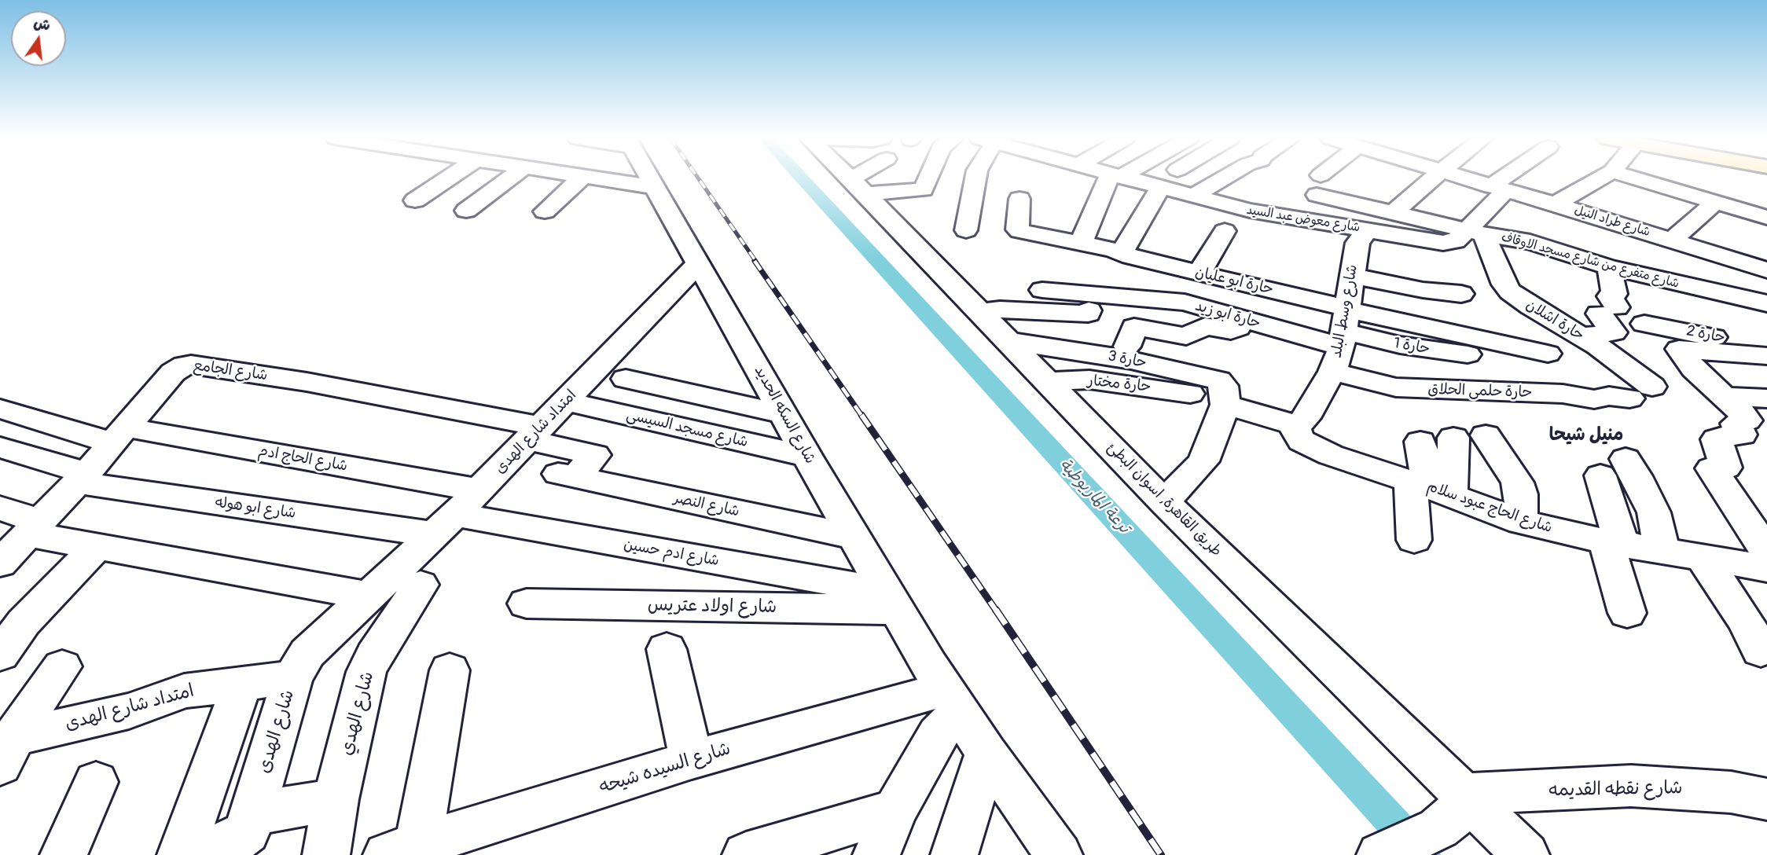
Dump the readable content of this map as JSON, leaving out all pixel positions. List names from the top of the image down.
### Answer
{
  "streets": {
    "street": [
      "شارع معوض عبد السيد",
      "شارع طراد النيل",
      "شارع متفرع من شارع مسجد الاوقاف",
      "حارة ابو عليان",
      "شارع وسط البلد",
      "حارة ابو زيد",
      "حارة اشلان",
      "حارة 2",
      "حارة 1",
      "حارة 3",
      "شارع الجامع",
      "حارة مختار",
      "حارة حلمى الحلاق",
      "شارع السكه الحديد",
      "شارع مسجد السيسى",
      "امتداد شارع الهدى",
      "شارع الحاج ادم",
      "طريق القاهرة, اسوان البطئ",
      "شارع النصر",
      "شارع الحاج عبود سلام",
      "شارع ابو هوله",
      "شارع ادم حسين",
      "شارع اولاد عتريس",
      "شارع الهدي",
      "شارع الهدى",
      "شارع السيده شيحه",
      "شارع نقطه القديمه"
    ]
  },
  "crossings": [
    ["شارع معوض عبد السيد", "شارع متفرع من شارع مسجد الاوقاف"],
    ["شارع معوض عبد السيد", "شارع وسط البلد"],
    ["شارع معوض عبد السيد", "حارة اشلان"],
    ["شارع متفرع من شارع مسجد الاوقاف", "حارة اشلان"],
    ["حارة ابو عليان", "شارع وسط البلد"],
    ["حارة ابو عليان", "حارة ابو زيد"],
    ["حارة ابو عليان", "حارة 1"],
    ["حارة ابو عليان", "حارة حلمى الحلاق"],
    ["شارع وسط البلد", "حارة ابو زيد"],
    ["شارع وسط البلد", "حارة 1"],
    ["شارع وسط البلد", "حارة حلمى الحلاق"],
    ["شارع وسط البلد", "شارع الحاج عبود سلام"],
    ["حارة ابو زيد", "حارة 1"],
    ["حارة ابو زيد", "حارة حلمى الحلاق"],
    ["حارة اشلان", "حارة حلمى الحلاق"],
    ["حارة 1", "حارة حلمى الحلاق"],
    ["حارة 3", "طريق القاهرة, اسوان البطئ"],
    ["شارع الجامع", "امتداد شارع الهدى"],
    ["شارع الجامع", "شارع الحاج ادم"],
    ["شارع الجامع", "شارع النصر"],
    ["شارع الجامع", "شارع ابو هوله"],
    ["حارة مختار", "طريق القاهرة, اسوان البطئ"],
    ["شارع السكه الحديد", "شارع مسجد السيسى"],
    ["شارع السكه الحديد", "امتداد شارع الهدى"],
    ["شارع السكه الحديد", "شارع النصر"],
    ["شارع السكه الحديد", "شارع ادم حسين"],
    ["شارع السكه الحديد", "شارع اولاد عتريس"],
    ["شارع السكه الحديد", "شارع السيده شيحه"],
    ["شارع مسجد السيسى", "امتداد شارع الهدى"],
    ["امتداد شارع الهدى", "شارع الحاج ادم"],
    ["امتداد شارع الهدى", "شارع ابو هوله"],
    ["امتداد شارع الهدى", "شارع ادم حسين"],
    ["امتداد شارع الهدى", "شارع الهدى"],
    ["طريق القاهرة, اسوان البطئ", "شارع نقطه القديمه"],
    ["شارع ابو هوله", "شارع ادم حسين"],
    ["شارع ادم حسين", "شارع اولاد عتريس"]
  ],
  "districts": ["منيل شيحا"],
  "water": ["ترعة الماريوطية"],
  "north": "top"
}
